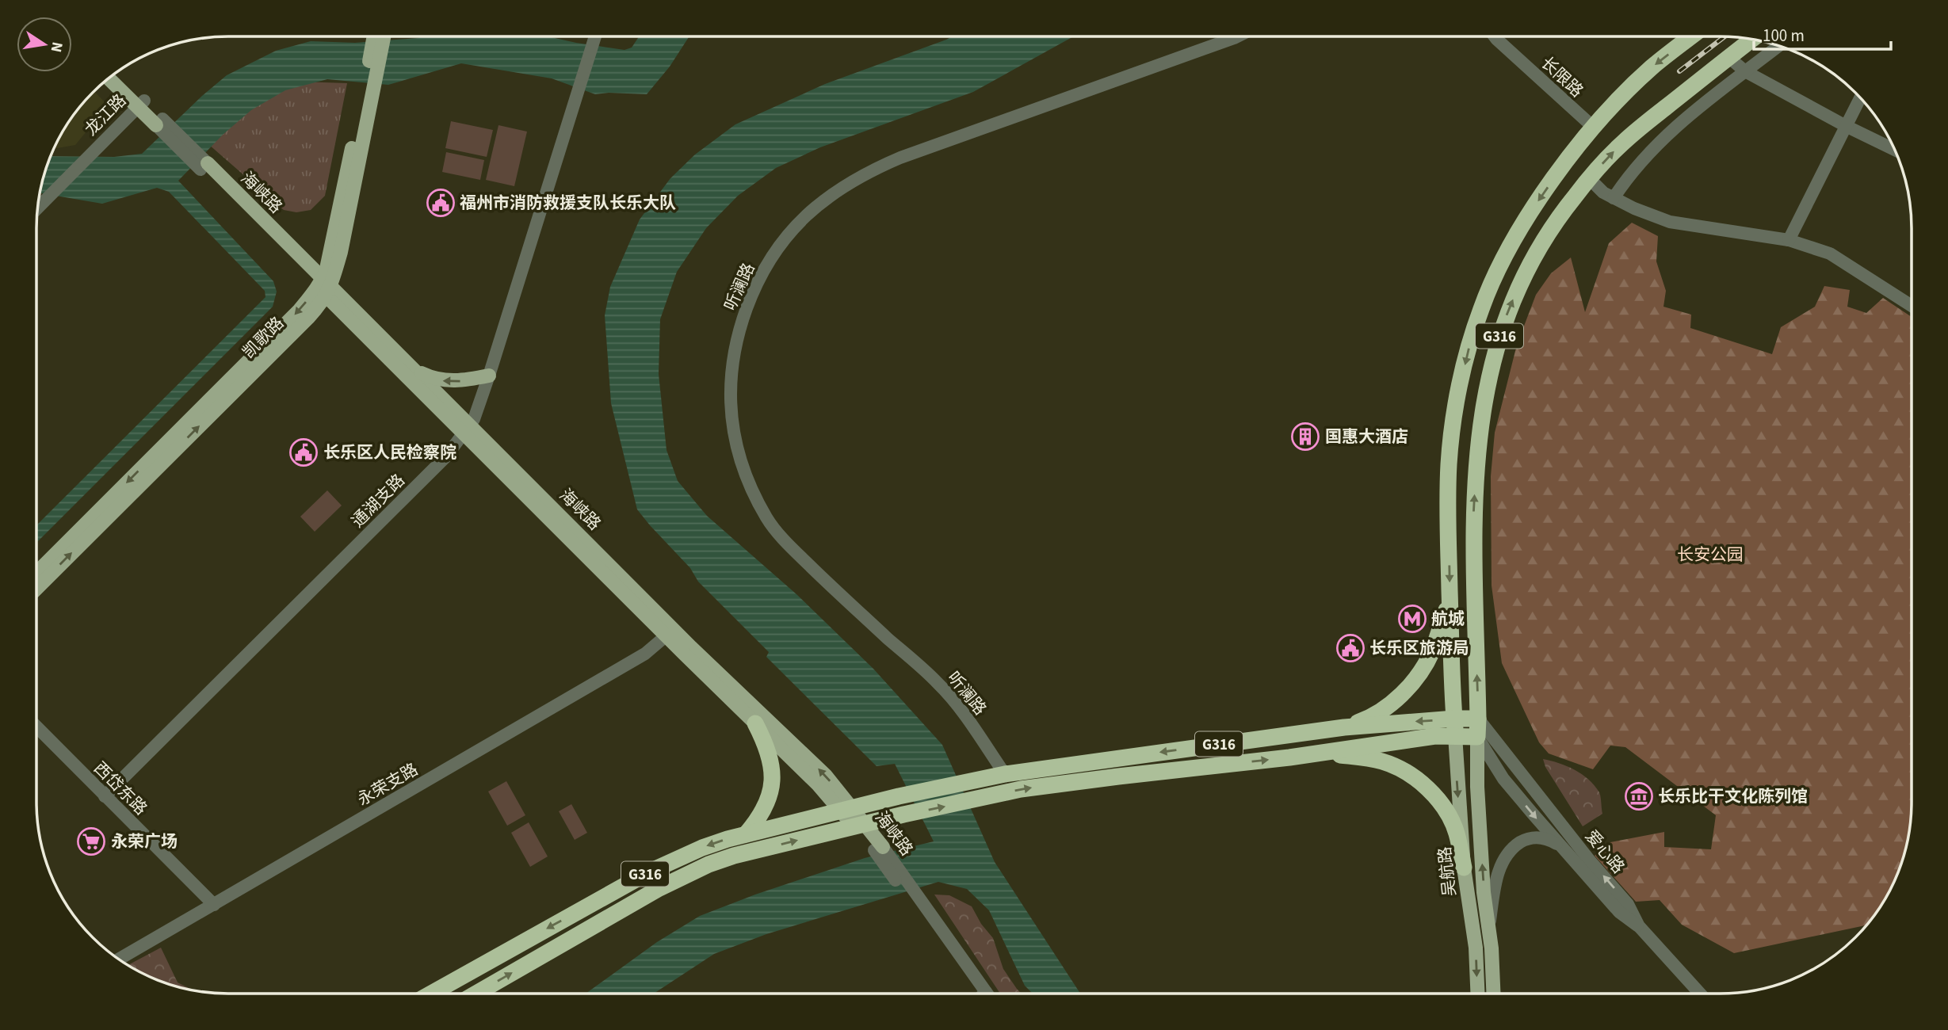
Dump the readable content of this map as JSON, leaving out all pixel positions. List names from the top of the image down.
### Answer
{
  "streets": {
    "highway": ["G316"],
    "main road": ["海峡路", "凯歌路", "吴航路"],
    "street": [
      "长限路",
      "龙江路",
      "听澜路",
      "通湖支路",
      "永荣支路",
      "西岱东路",
      "爱心路"
    ]
  },
  "crossings": [
    ["长限路", "G316"],
    ["龙江路", "海峡路"],
    ["海峡路", "G316"],
    ["海峡路", "凯歌路"],
    ["海峡路", "通湖支路"],
    ["海峡路", "永荣支路"],
    ["听澜路", "G316"],
    ["G316", "爱心路"],
    ["G316", "吴航路"],
    ["通湖支路", "西岱东路"],
    ["永荣支路", "西岱东路"]
  ],
  "parks": ["长安公园"],
  "places": {
    "public building": ["福州市消防救援支队长乐大队", "长乐区人民检察院", "长乐区旅游局"],
    "building": ["国惠大酒店"],
    "metro station": ["航城"],
    "museum": ["长乐比干文化陈列馆"],
    "supermarket": ["永荣广场"]
  },
  "scale_bar": "100 m",
  "north": "right"
}
